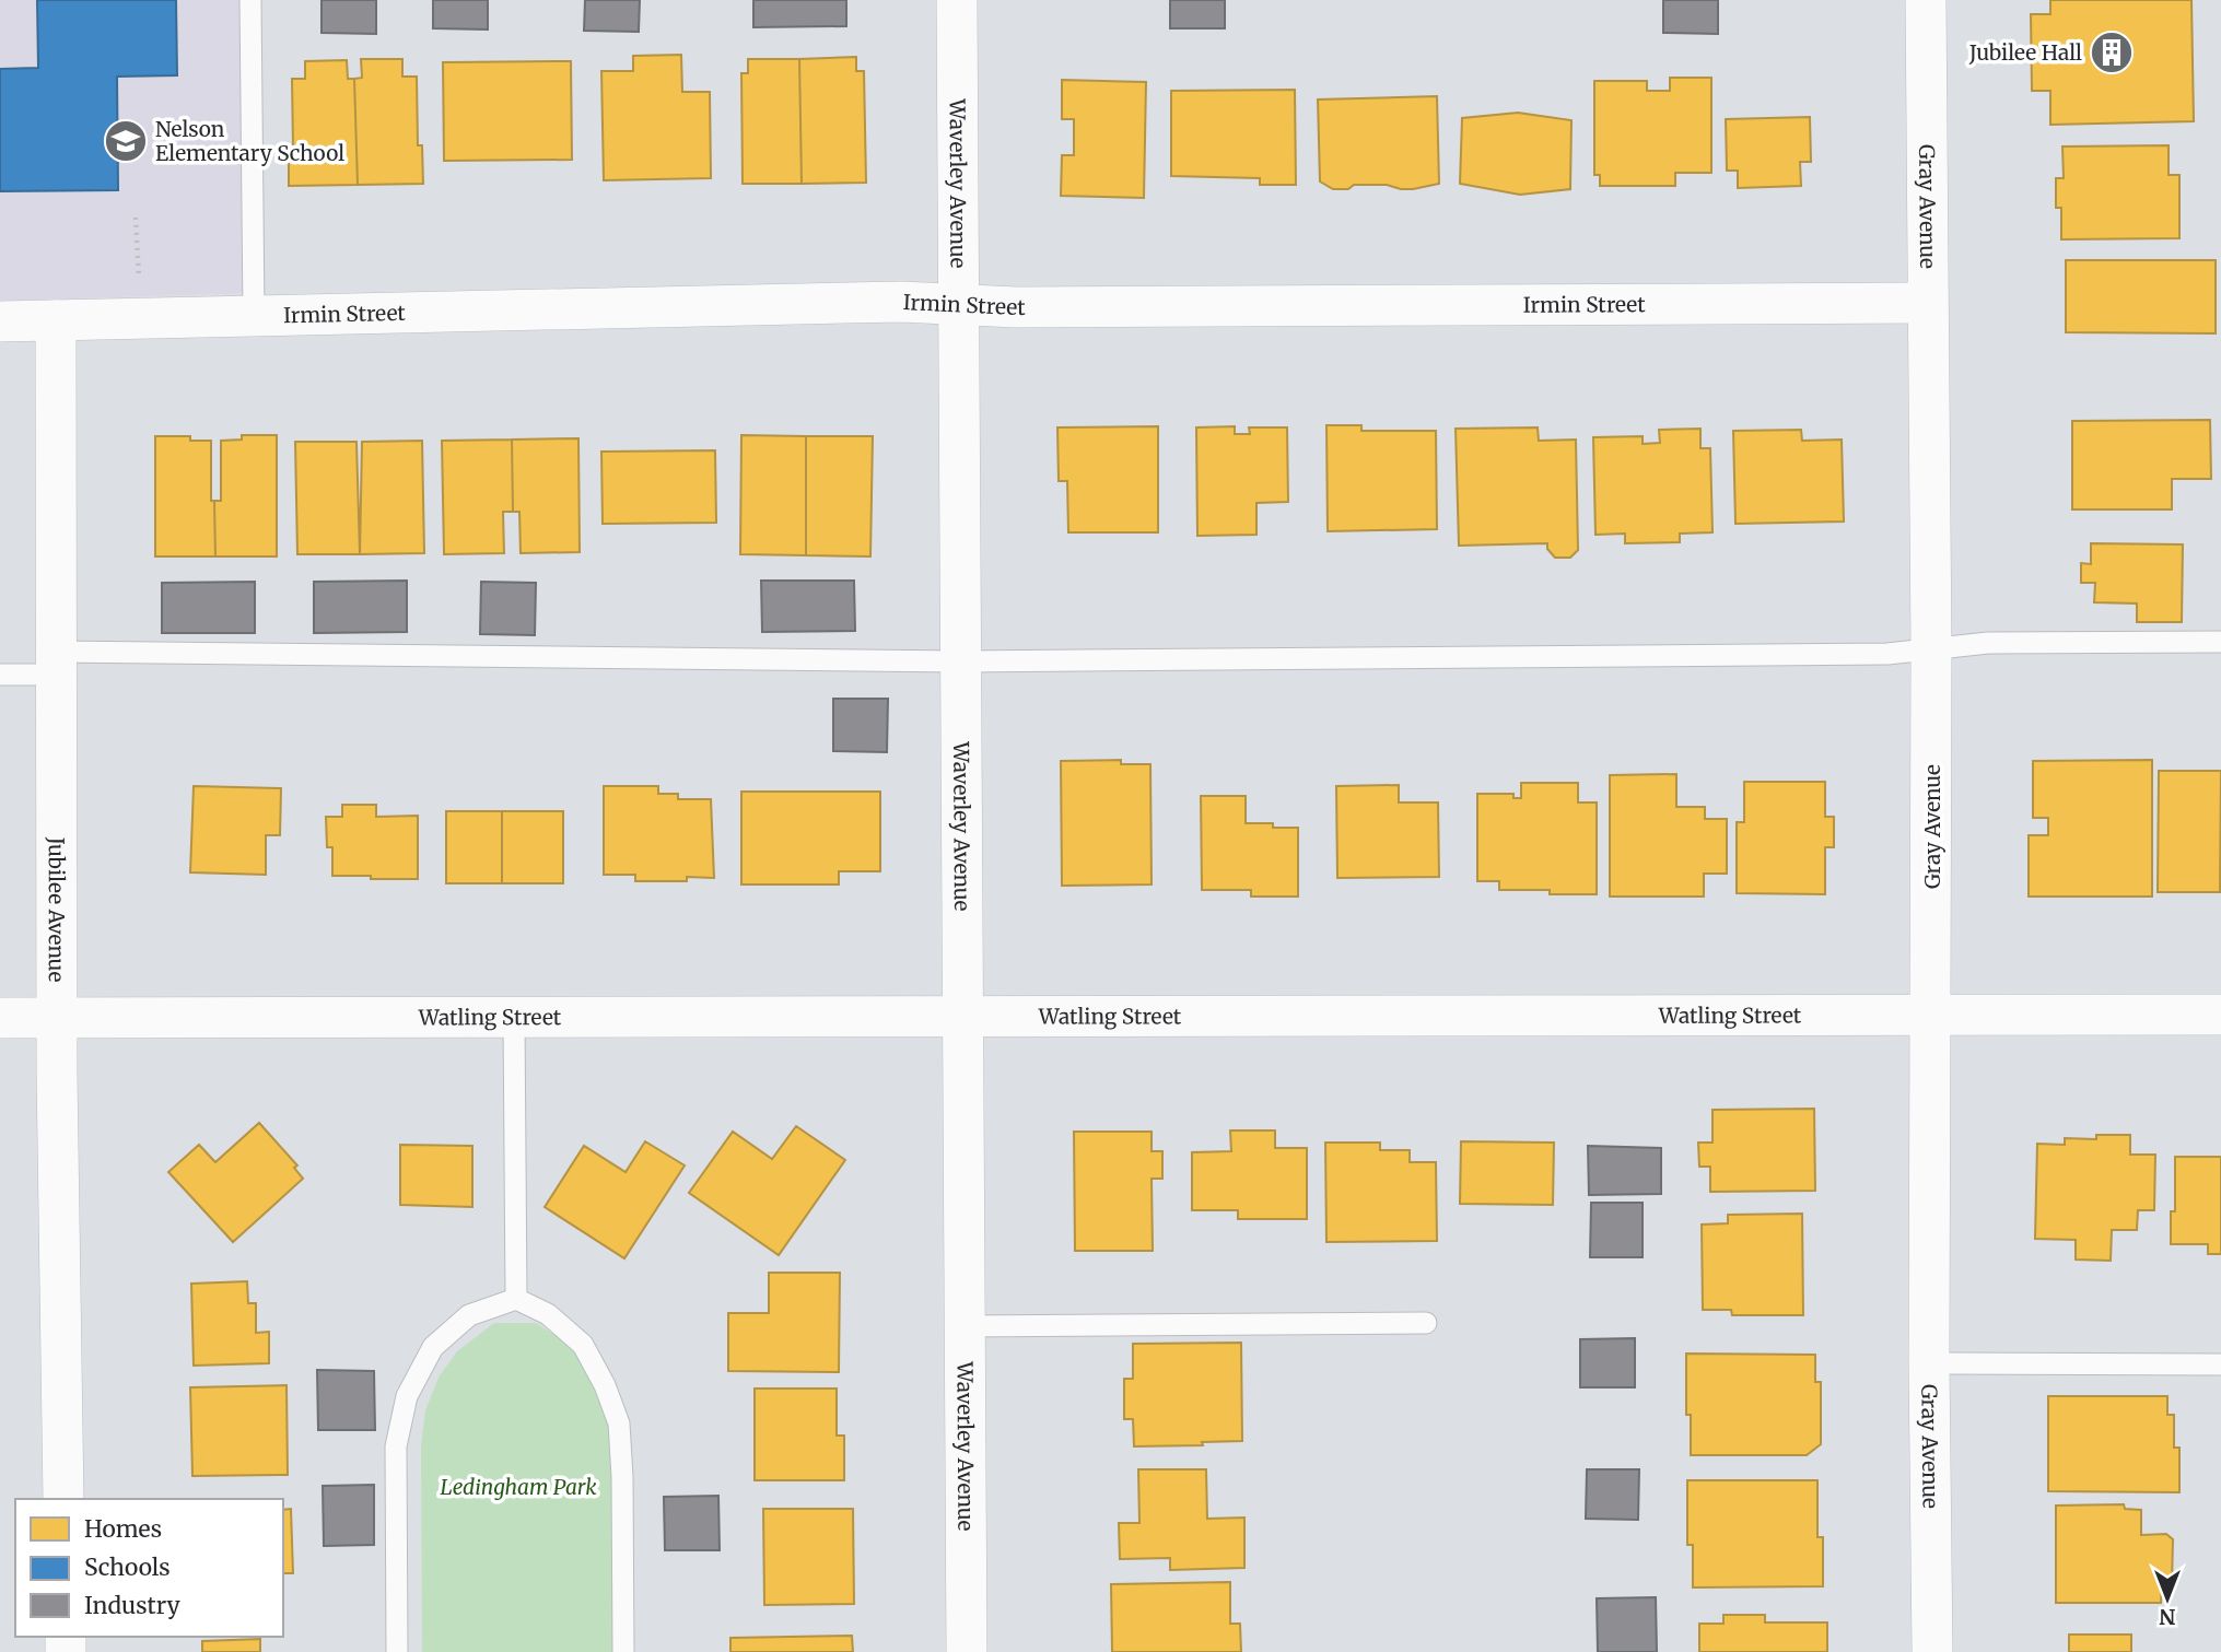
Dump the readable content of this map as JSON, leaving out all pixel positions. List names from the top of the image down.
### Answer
{
  "streets": {
    "street": [
      "Waverley Avenue",
      "Gray Avenue",
      "Irmin Street",
      "Jubilee Avenue",
      "Watling Street"
    ]
  },
  "crossings": [
    ["Waverley Avenue", "Irmin Street"],
    ["Waverley Avenue", "Watling Street"],
    ["Gray Avenue", "Irmin Street"],
    ["Gray Avenue", "Watling Street"],
    ["Irmin Street", "Jubilee Avenue"],
    ["Jubilee Avenue", "Watling Street"]
  ],
  "parks": ["Ledingham Park"],
  "places": {
    "building": ["Jubilee Hall"],
    "school or university": ["Nelson Elementary School"]
  },
  "legend": ["Homes", "Schools", "Industry"],
  "north": "bottom"
}
